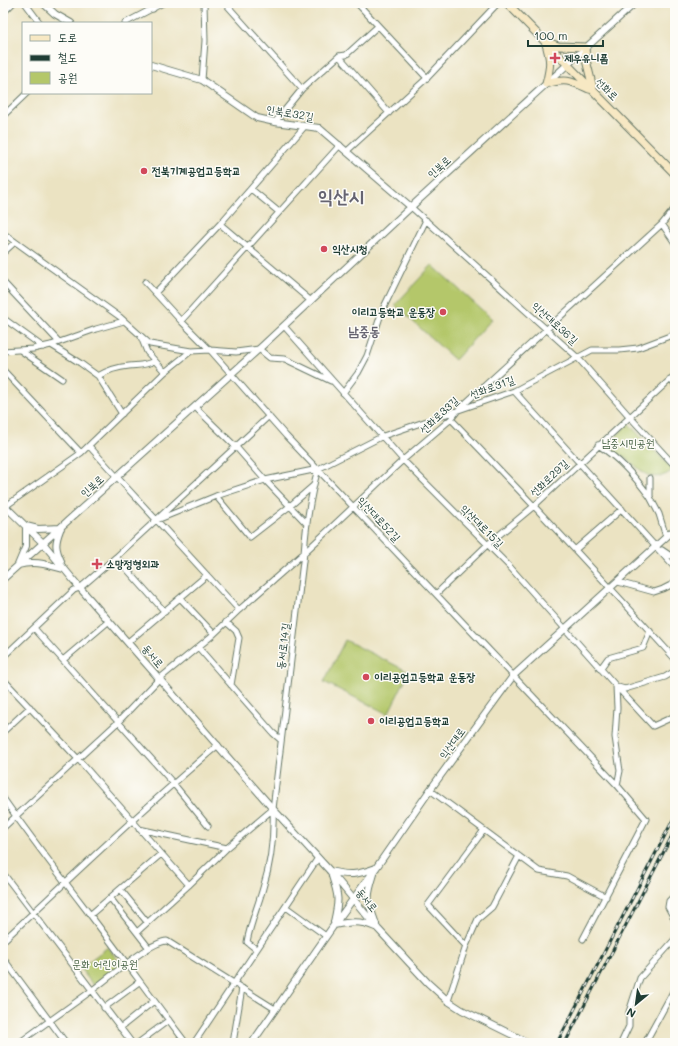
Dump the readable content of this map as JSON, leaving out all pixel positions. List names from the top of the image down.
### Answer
{
  "streets": {
    "main road": ["선화로"],
    "street": [
      "인북로32길",
      "인북로",
      "익산대로36길",
      "선화로31길",
      "선화로33길",
      "선화로29길",
      "익산대로52길",
      "익산대로15길",
      "동서로14길",
      "동서로",
      "익산대로"
    ]
  },
  "crossings": [
    ["선화로", "인북로"],
    ["인북로32길", "인북로"],
    ["인북로32길", "익산대로36길"],
    ["인북로", "익산대로36길"],
    ["인북로", "익산대로52길"],
    ["인북로", "익산대로15길"],
    ["인북로", "동서로"],
    ["익산대로36길", "선화로31길"],
    ["익산대로36길", "선화로33길"],
    ["익산대로36길", "선화로29길"],
    ["선화로31길", "선화로33길"],
    ["선화로31길", "익산대로52길"],
    ["선화로31길", "익산대로15길"],
    ["선화로31길", "동서로14길"],
    ["선화로33길", "익산대로52길"],
    ["선화로33길", "익산대로15길"],
    ["선화로33길", "동서로14길"],
    ["선화로33길", "동서로"],
    ["선화로29길", "익산대로52길"],
    ["선화로29길", "익산대로15길"],
    ["익산대로52길", "동서로14길"],
    ["익산대로52길", "익산대로"],
    ["익산대로15길", "익산대로"],
    ["동서로14길", "동서로"],
    ["동서로", "익산대로"]
  ],
  "districts": ["익산시", "남중동"],
  "parks": ["남중시민공원", "문화 어린이공원"],
  "places": {
    "health": ["제우유니폼", "소망정형외과"],
    "other": [
      "전북기계공업고등학교",
      "익산시청",
      "이리고등학교 운동장",
      "이리공업고등학교 운동장",
      "이리공업고등학교"
    ]
  },
  "legend": ["도로", "철도", "공원"],
  "scale_bar": "100 m",
  "north": "bottom left"
}
